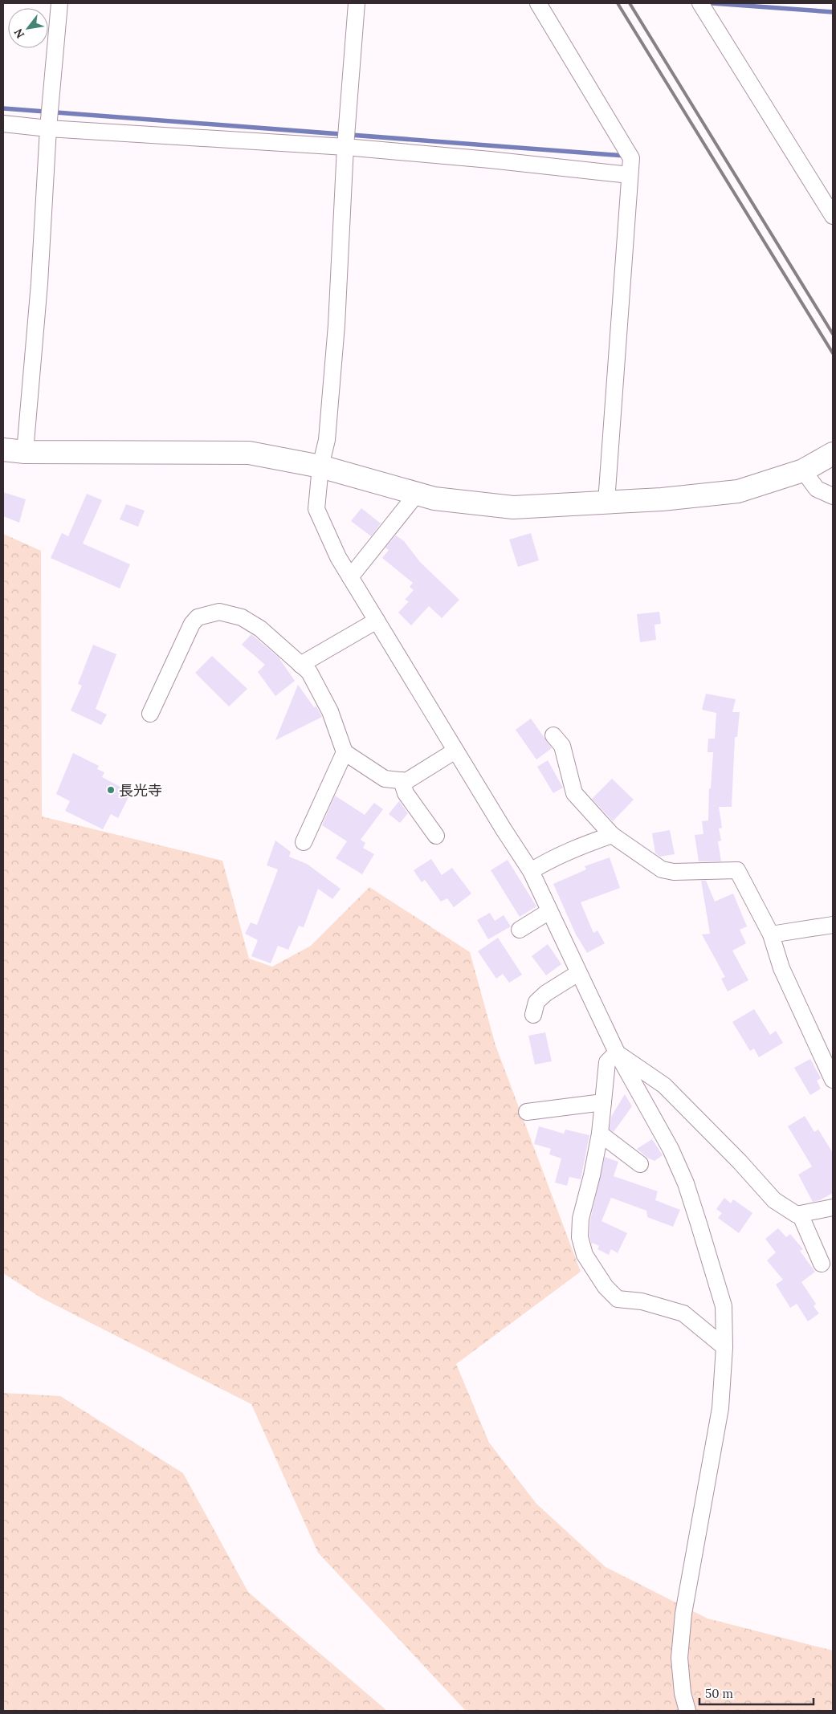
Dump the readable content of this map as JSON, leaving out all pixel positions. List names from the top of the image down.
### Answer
{
  "places": ["長光寺"],
  "scale_bar": "50 m",
  "north": "bottom left"
}
